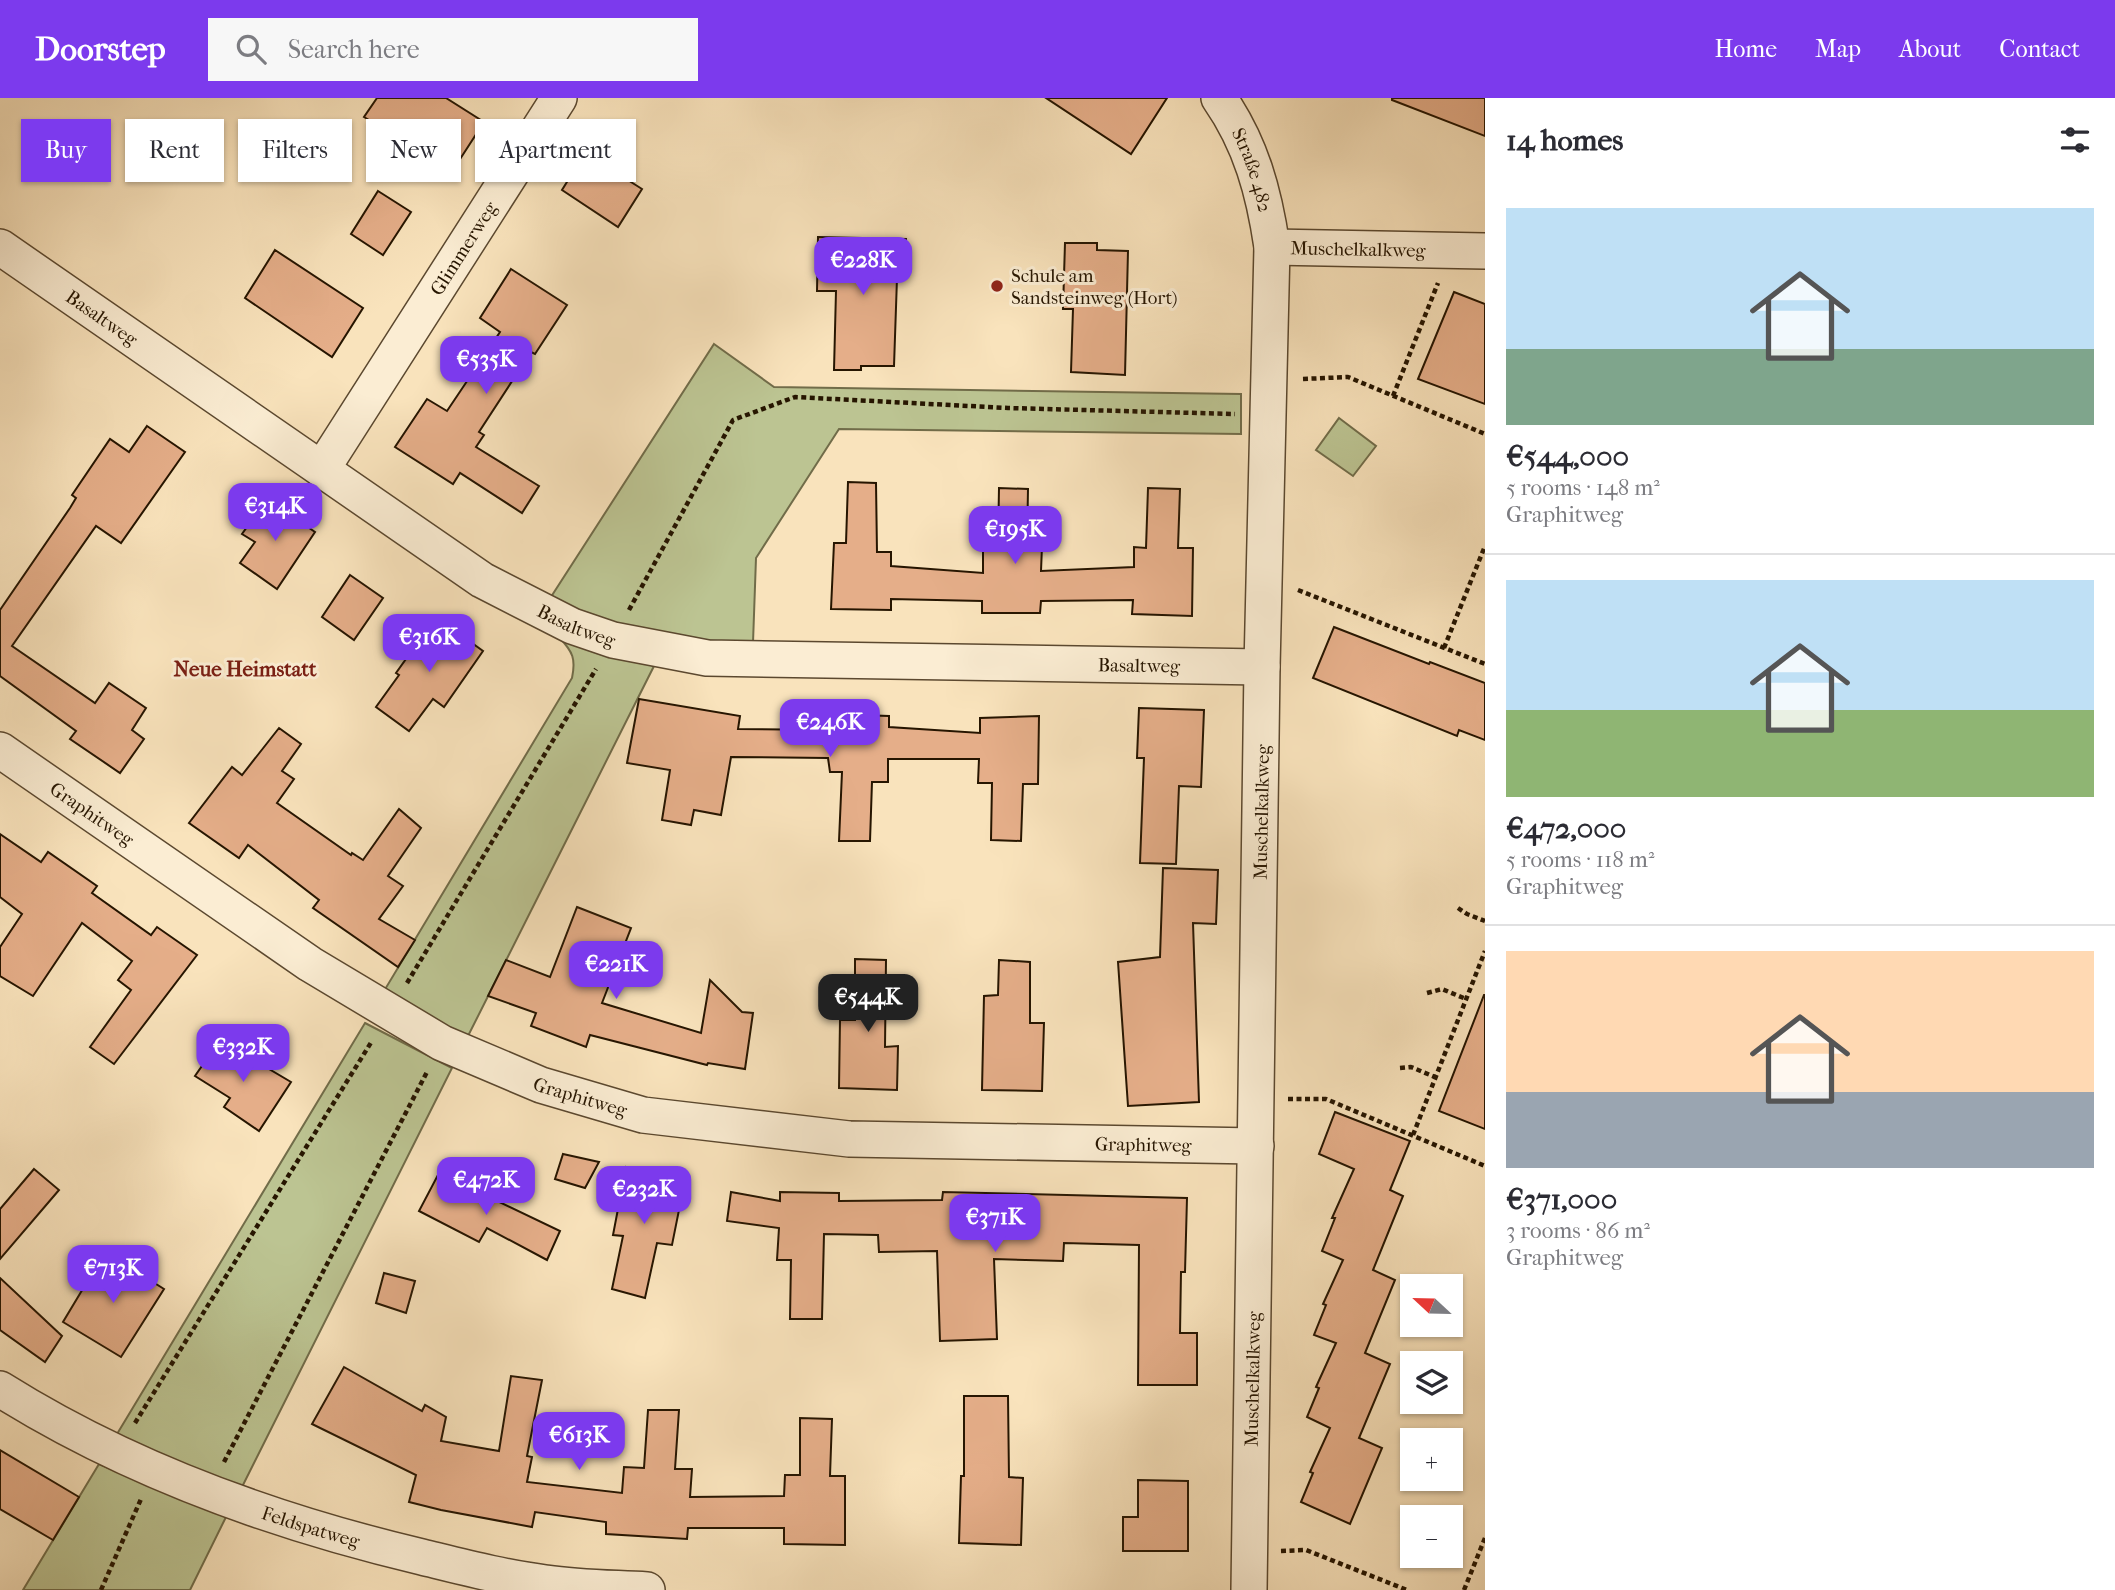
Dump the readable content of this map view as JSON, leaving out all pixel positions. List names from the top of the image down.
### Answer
{
  "streets": {
    "street": [
      "Straße 482",
      "Glimmerweg",
      "Muschelkalkweg",
      "Basaltweg",
      "Graphitweg",
      "Feldspatweg"
    ]
  },
  "crossings": [
    ["Straße 482", "Muschelkalkweg"],
    ["Glimmerweg", "Basaltweg"],
    ["Muschelkalkweg", "Basaltweg"],
    ["Muschelkalkweg", "Graphitweg"]
  ],
  "districts": ["Neue Heimstatt"],
  "places": ["Schule am Sandsteinweg (Hort)"],
  "north": "left",
  "page": {
    "header": "Doorstep",
    "search": "Search here",
    "nav": [
      "Home",
      "Map",
      "About",
      "Contact"
    ],
    "heading": "14 homes",
    "chip": [
      "Buy",
      "Rent",
      "Filters",
      "New",
      "Apartment"
    ],
    "list": [
      {
        "name": "€544,000",
        "note": "5 rooms · 148 m² · Graphitweg"
      },
      {
        "name": "€472,000",
        "note": "5 rooms · 118 m² · Graphitweg"
      },
      {
        "name": "€371,000",
        "note": "3 rooms · 86 m² · Graphitweg"
      }
    ],
    "price": [
      "€228K",
      "€535K",
      "€314K",
      "€195K",
      "€316K",
      "€246K",
      "€221K",
      "€544K",
      "€332K",
      "€472K",
      "€232K",
      "€371K",
      "€713K",
      "€613K"
    ],
    "map_buttons": ["+", "−"]
  }
}
